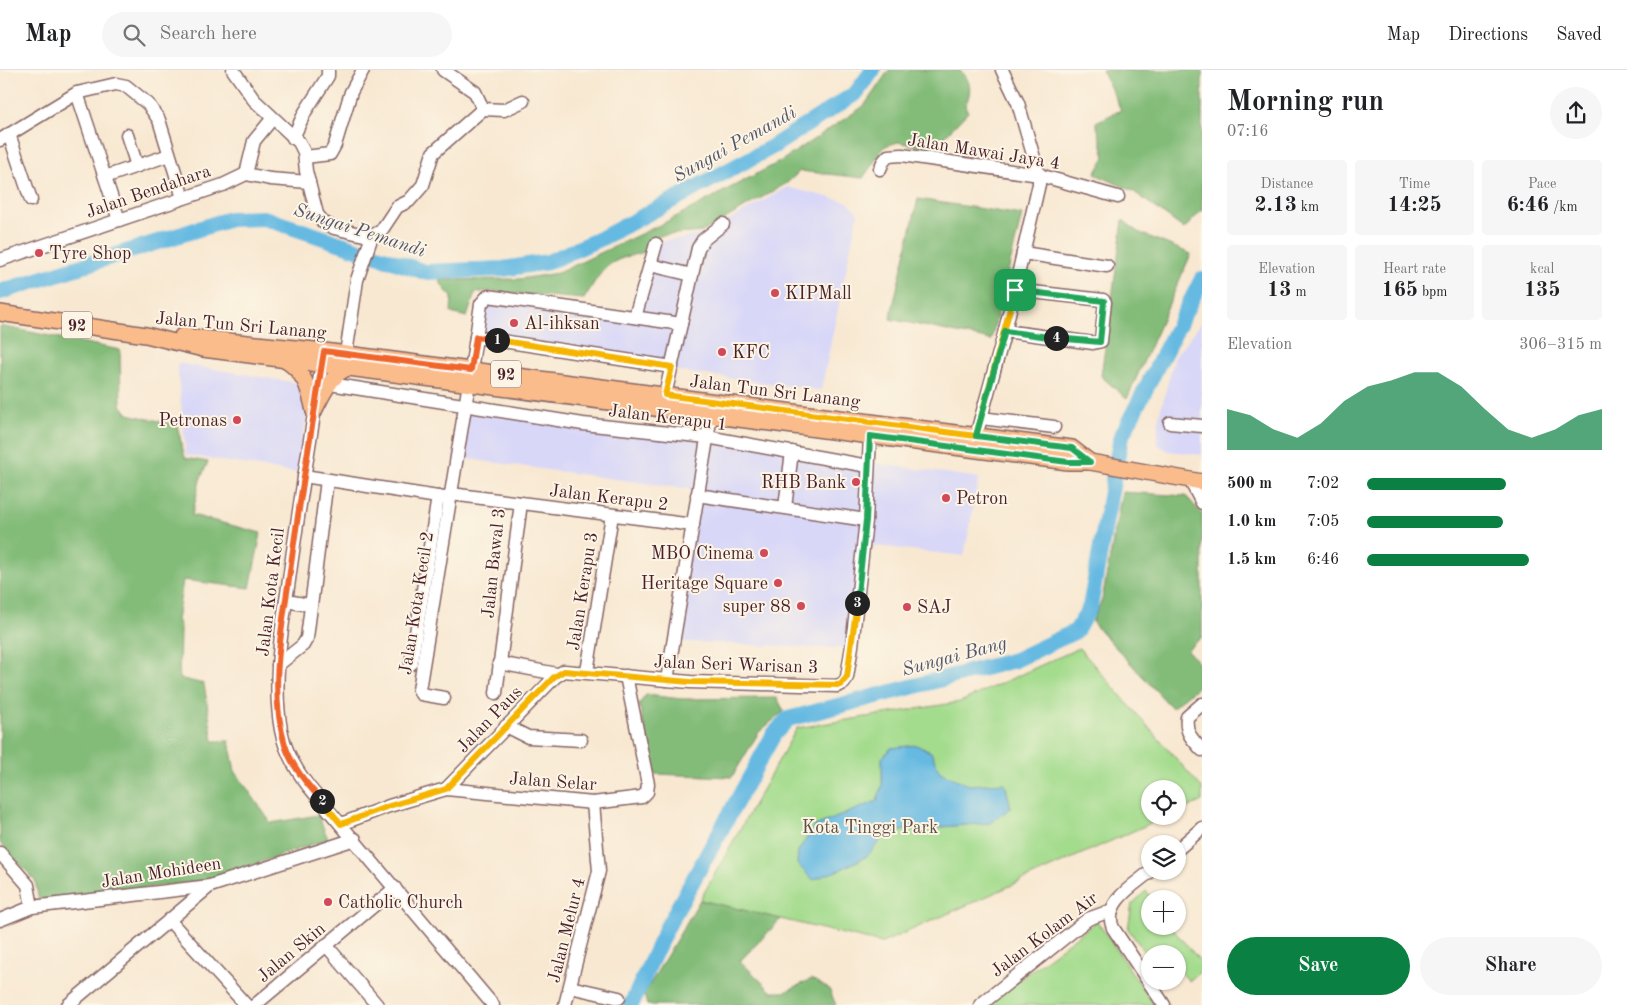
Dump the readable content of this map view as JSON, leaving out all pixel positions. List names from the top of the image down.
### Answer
{
  "streets": {
    "main road": ["92", "Jalan Tun Sri Lanang"],
    "street": [
      "Jalan Mawai Jaya 4",
      "Jalan Bendahara",
      "Jalan Kerapu 1",
      "Jalan Kerapu 2",
      "Jalan Bawal 3",
      "Jalan Kerapu 3",
      "Jalan Kota Kecil",
      "Jalan Kota Kecil 2",
      "Jalan Seri Warisan 3",
      "Jalan Paus",
      "Jalan Selar",
      "Jalan Mohideen",
      "Jalan Melur 4",
      "Jalan Kolam Air",
      "Jalan Skin"
    ]
  },
  "crossings": [
    ["92", "Jalan Tun Sri Lanang"],
    ["Jalan Tun Sri Lanang", "Jalan Kota Kecil"],
    ["Jalan Tun Sri Lanang", "Jalan Seri Warisan 3"],
    ["Jalan Kerapu 1", "Jalan Seri Warisan 3"],
    ["Jalan Kerapu 2", "Jalan Bawal 3"],
    ["Jalan Kerapu 2", "Jalan Kerapu 3"],
    ["Jalan Bawal 3", "Jalan Kota Kecil"],
    ["Jalan Bawal 3", "Jalan Kota Kecil 2"],
    ["Jalan Bawal 3", "Jalan Seri Warisan 3"],
    ["Jalan Kerapu 3", "Jalan Seri Warisan 3"],
    ["Jalan Kota Kecil", "Jalan Selar"],
    ["Jalan Kota Kecil", "Jalan Mohideen"],
    ["Jalan Kota Kecil", "Jalan Skin"],
    ["Jalan Seri Warisan 3", "Jalan Paus"],
    ["Jalan Seri Warisan 3", "Jalan Selar"],
    ["Jalan Paus", "Jalan Selar"],
    ["Jalan Selar", "Jalan Melur 4"]
  ],
  "water": ["Sungai Pemandi", "Sungai Bang"],
  "parks": ["Kota Tinggi Park"],
  "places": [
    "Tyre Shop",
    "KIPMall",
    "Al-ihksan",
    "KFC",
    "Petronas",
    "RHB Bank",
    "Petron",
    "MBO Cinema",
    "Heritage Square",
    "super 88",
    "SAJ",
    "Catholic Church"
  ],
  "page": {
    "header": "Map",
    "search": "Search here",
    "nav": ["Map", "Directions", "Saved"],
    "heading": ["Morning run", "07:16"],
    "stats": [
      ["Distance", "2.13 km"],
      ["Time", "14:25"],
      ["Pace", "6:46 /km"],
      ["Elevation", "13 m"],
      ["Heart rate", "165 bpm"],
      ["kcal", "135"]
    ],
    "chart": ["Elevation", "306–315 m"],
    "pins": [
      "4",
      "1",
      "3",
      "2"
    ],
    "list": [
      {
        "name": "500 m",
        "note": "7:02"
      },
      {
        "name": "1.0 km",
        "note": "7:05"
      },
      {
        "name": "1.5 km",
        "note": "6:46"
      }
    ],
    "map_buttons": ["+", "−"],
    "buttons": ["Save", "Share"]
  }
}
